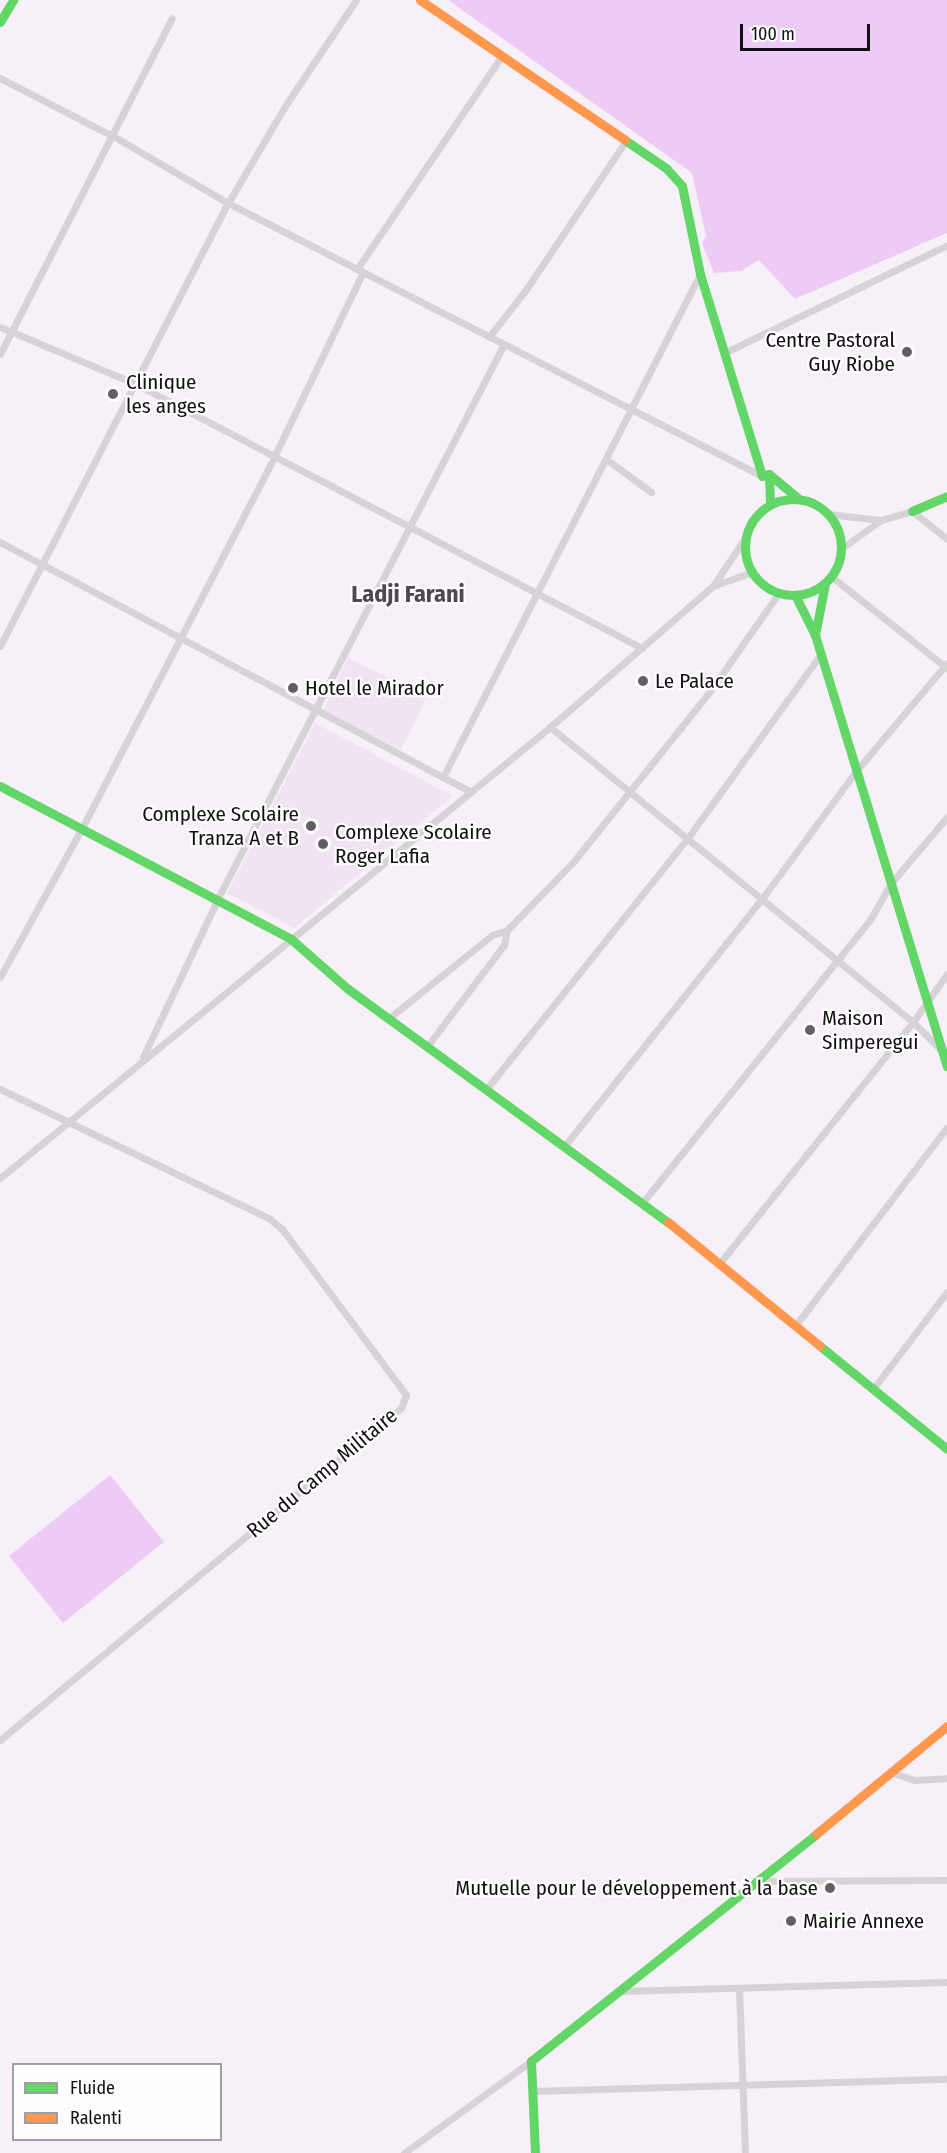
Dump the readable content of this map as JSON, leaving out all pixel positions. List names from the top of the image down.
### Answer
{
  "streets": {
    "street": ["Rue du Camp Militaire"]
  },
  "districts": ["Ladji Farani"],
  "places": [
    "Centre Pastoral Guy Riobe",
    "Clinique les anges",
    "Le Palace",
    "Hotel le Mirador",
    "Complexe Scolaire Tranza A et B",
    "Complexe Scolaire Roger Lafia",
    "Maison Simperegui",
    "Mutuelle pour le développement à la base",
    "Mairie Annexe"
  ],
  "legend": ["Fluide", "Ralenti"],
  "scale_bar": "100 m"
}
